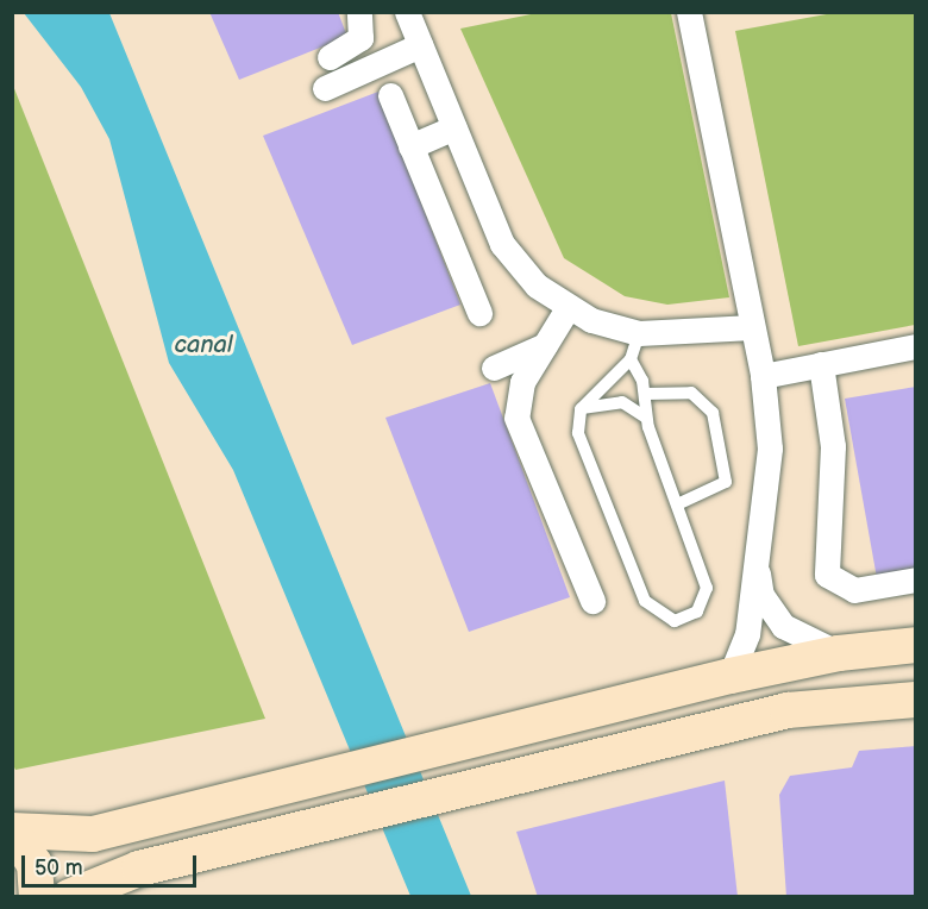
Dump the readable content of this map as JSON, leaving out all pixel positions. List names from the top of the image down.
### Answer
{
  "water": ["canal"],
  "scale_bar": "50 m"
}
